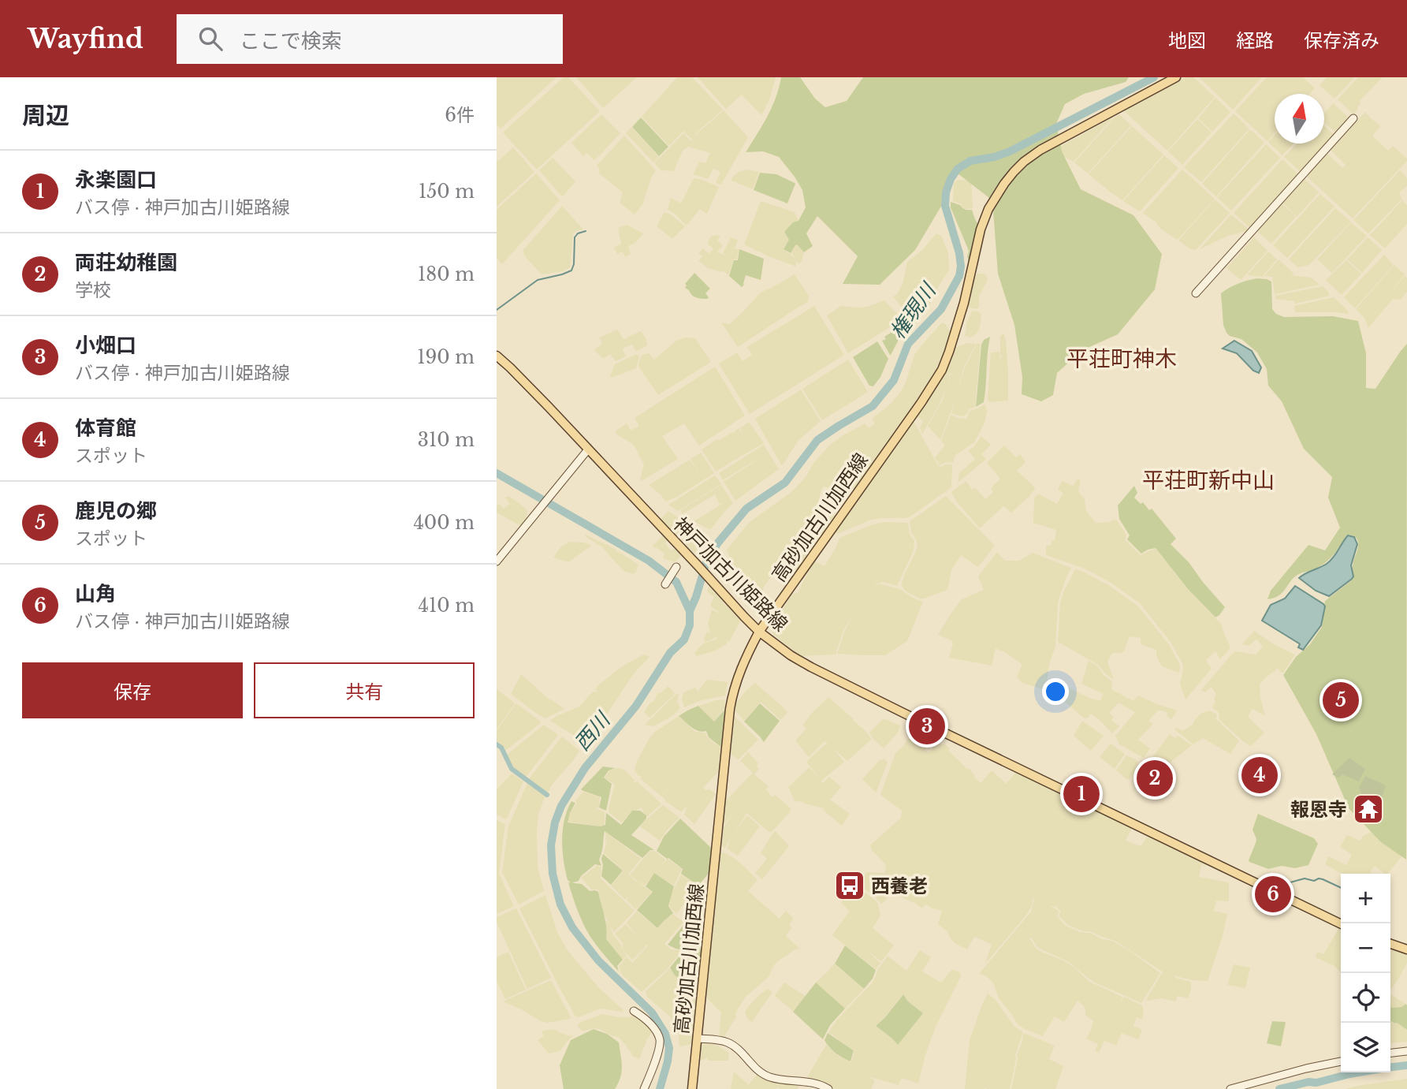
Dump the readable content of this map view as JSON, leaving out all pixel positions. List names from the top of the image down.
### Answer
{
  "streets": {
    "main road": ["高砂加古川加西線", "神戸加古川姫路線"]
  },
  "crossings": [
    ["高砂加古川加西線", "神戸加古川姫路線"]
  ],
  "districts": ["平荘町神木", "平荘町新中山"],
  "water": ["権現川", "西川"],
  "places": {
    "temple": ["報恩寺"],
    "bus stop": ["西養老"]
  },
  "north": "top",
  "page": {
    "header": "Wayfind",
    "search": "ここで検索",
    "nav": ["地図", "経路", "保存済み"],
    "heading": ["周辺", "6件"],
    "list": [
      {
        "mark": "1",
        "name": "永楽園口",
        "note": "バス停 · 神戸加古川姫路線",
        "value": "150 m"
      },
      {
        "mark": "2",
        "name": "両荘幼稚園",
        "note": "学校",
        "value": "180 m"
      },
      {
        "mark": "3",
        "name": "小畑口",
        "note": "バス停 · 神戸加古川姫路線",
        "value": "190 m"
      },
      {
        "mark": "4",
        "name": "体育館",
        "note": "スポット",
        "value": "310 m"
      },
      {
        "mark": "5",
        "name": "鹿児の郷",
        "note": "スポット",
        "value": "400 m"
      },
      {
        "mark": "6",
        "name": "山角",
        "note": "バス停 · 神戸加古川姫路線",
        "value": "410 m"
      }
    ],
    "buttons": ["保存", "共有"],
    "pins": [
      "5",
      "3",
      "4",
      "2",
      "1",
      "6"
    ],
    "map_buttons": ["+", "−"]
  }
}
